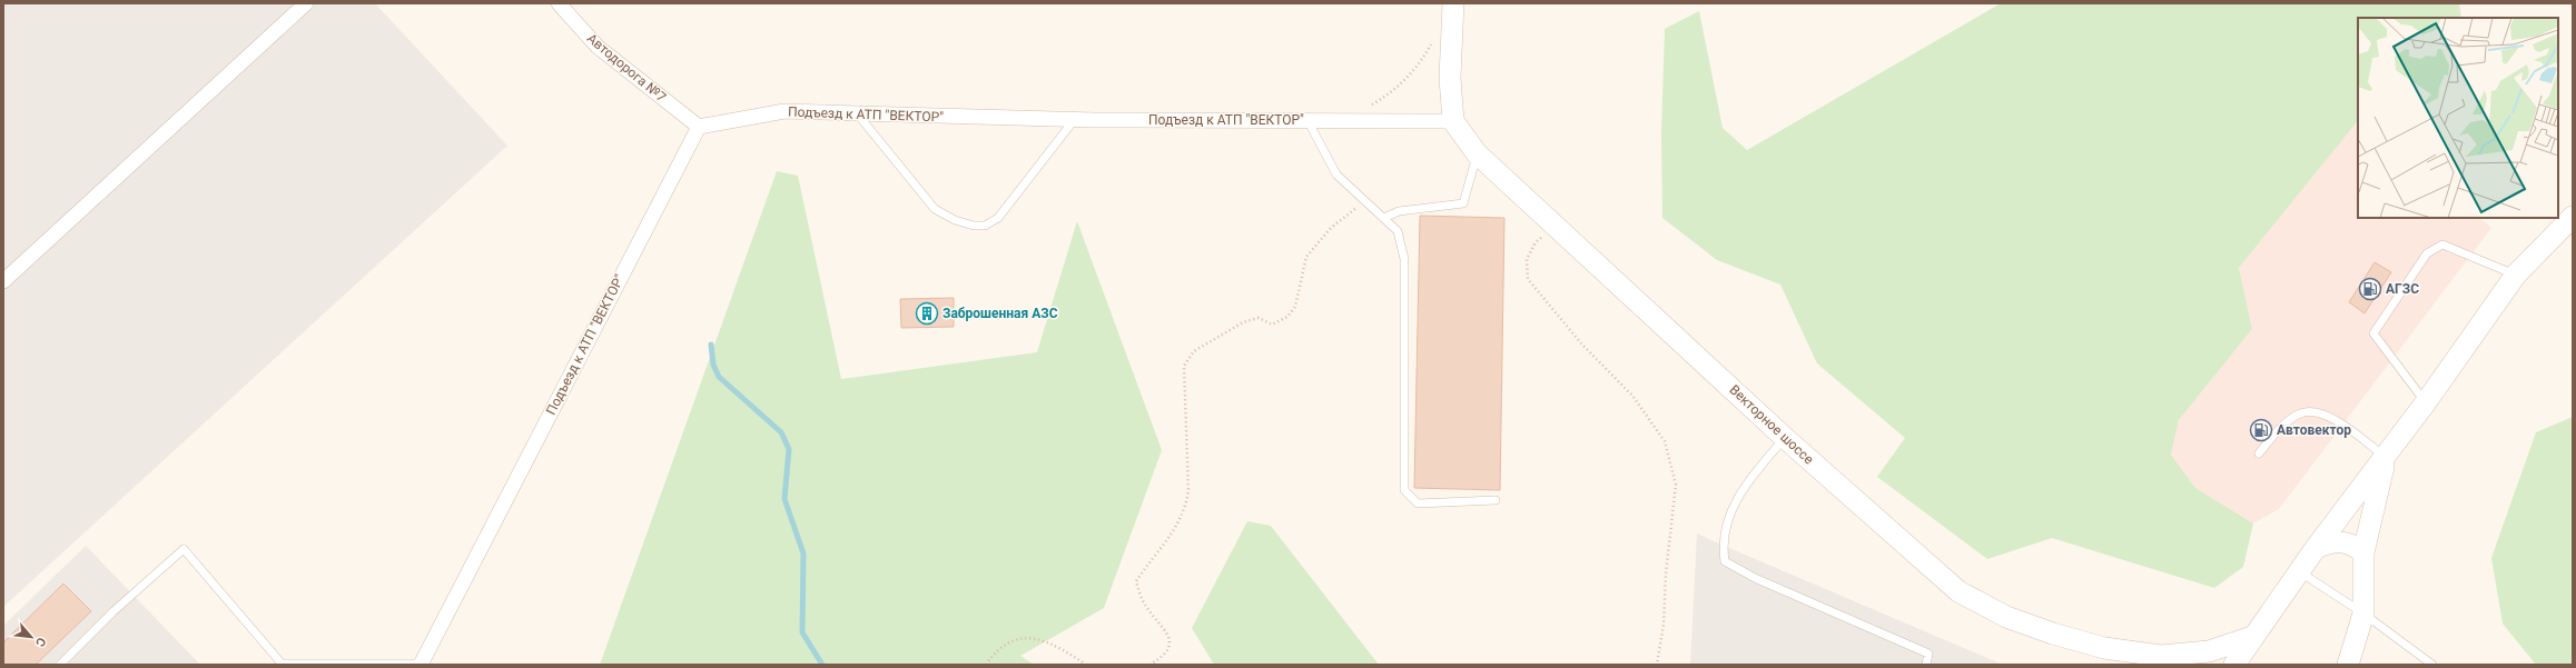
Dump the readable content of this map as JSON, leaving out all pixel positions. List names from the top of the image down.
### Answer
{
  "streets": {
    "main road": ["Векторное шоссе"],
    "street": ["Автодорога №7", "Подъезд к АТП \"ВЕКТОР\""]
  },
  "crossings": [
    ["Автодорога №7", "Подъезд к АТП \"ВЕКТОР\""],
    ["Подъезд к АТП \"ВЕКТОР\"", "Векторное шоссе"]
  ],
  "places": {
    "fuel station": ["АГЗС", "Автовектор"],
    "building": ["Заброшенная АЗС"]
  },
  "north": "bottom right"
}
